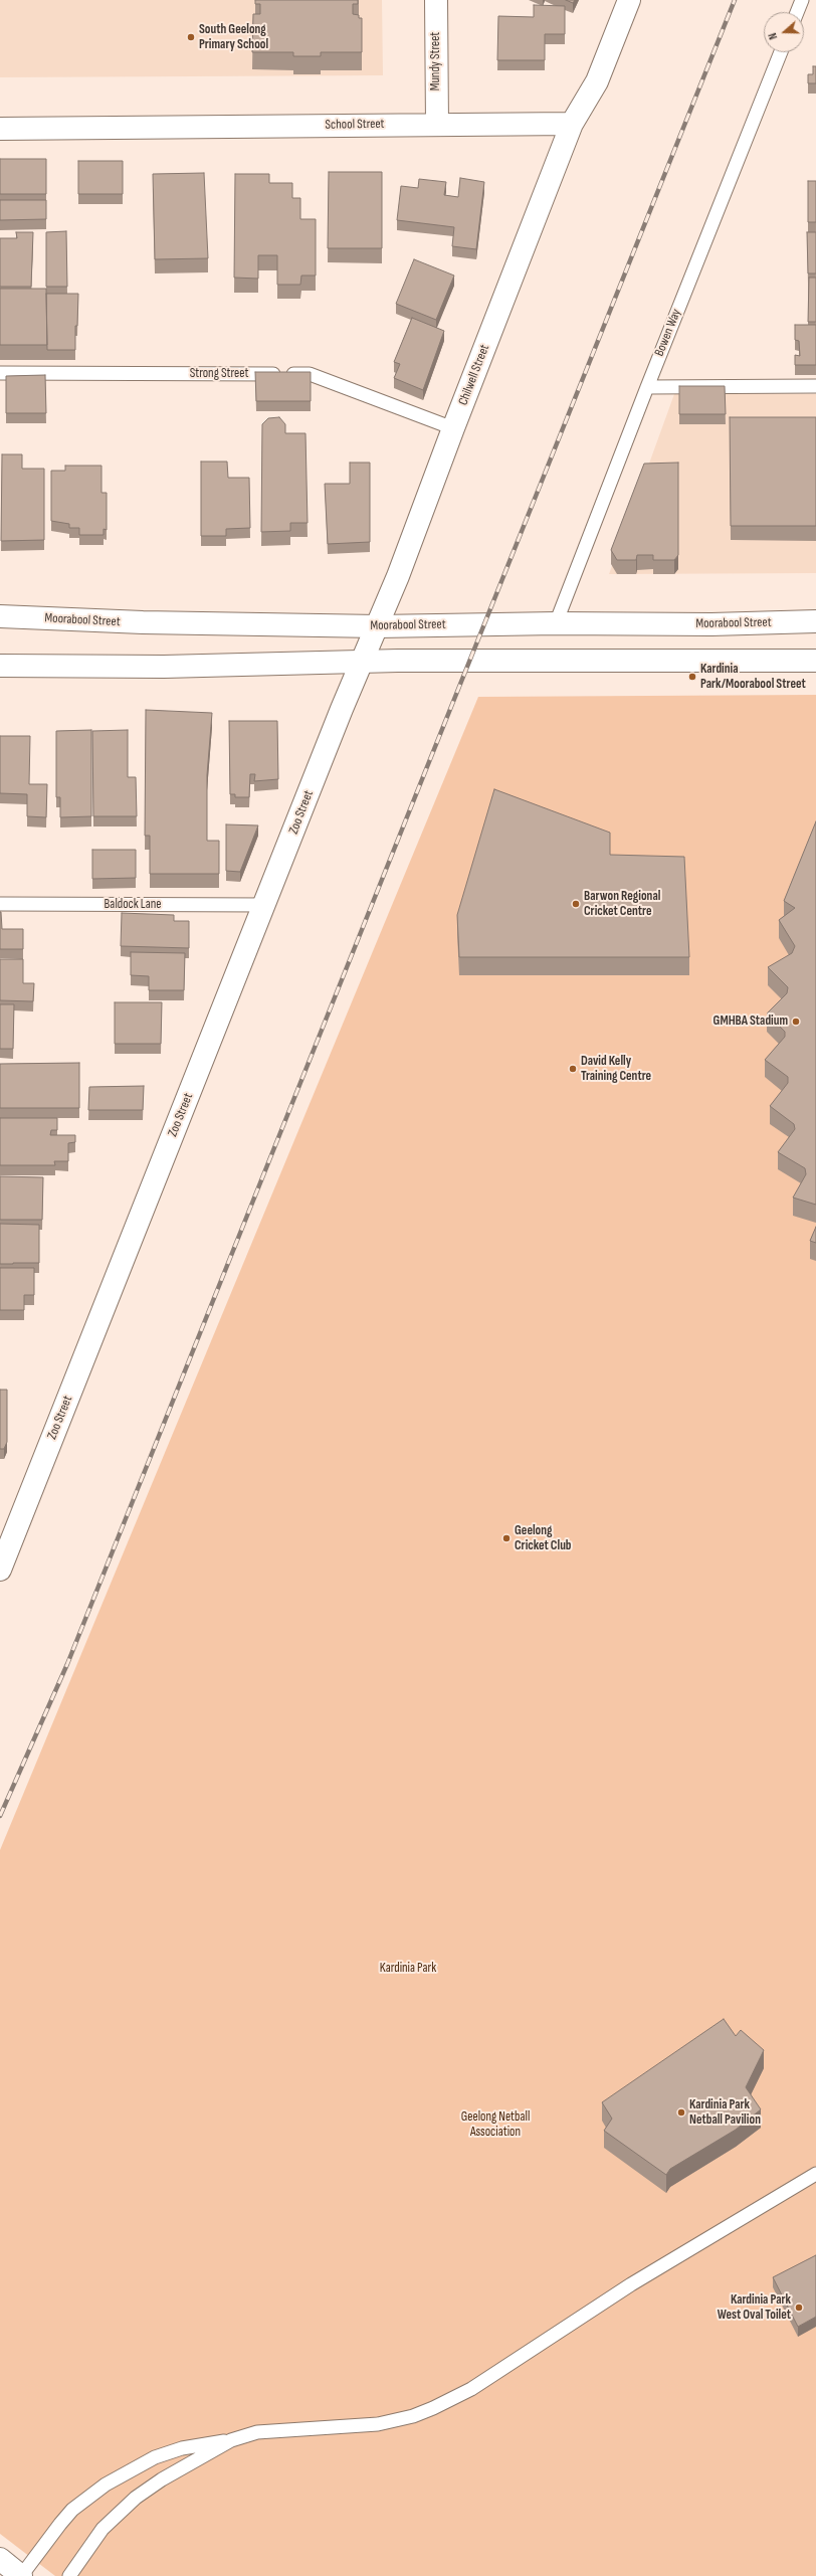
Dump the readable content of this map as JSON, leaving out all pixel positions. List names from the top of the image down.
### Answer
{
  "streets": {
    "street": [
      "Mundy Street",
      "School Street",
      "Chilwell Street",
      "Moorabool Street",
      "Zoo Street"
    ],
    "lane": ["Bowen Way", "Strong Street", "Baldock Lane"]
  },
  "crossings": [
    ["Mundy Street", "School Street"],
    ["School Street", "Chilwell Street"],
    ["Bowen Way", "Moorabool Street"],
    ["Strong Street", "Chilwell Street"],
    ["Chilwell Street", "Moorabool Street"],
    ["Chilwell Street", "Zoo Street"],
    ["Moorabool Street", "Zoo Street"],
    ["Zoo Street", "Baldock Lane"]
  ],
  "parks": ["Kardinia Park", "Geelong Netball Association"],
  "places": [
    "South Geelong Primary School",
    "Kardinia Park/Moorabool Street",
    "Barwon Regional Cricket Centre",
    "GMHBA Stadium",
    "David Kelly Training Centre",
    "Geelong Cricket Club",
    "Kardinia Park Netball Pavilion",
    "Kardinia Park West Oval Toilet"
  ],
  "north": "left"
}
